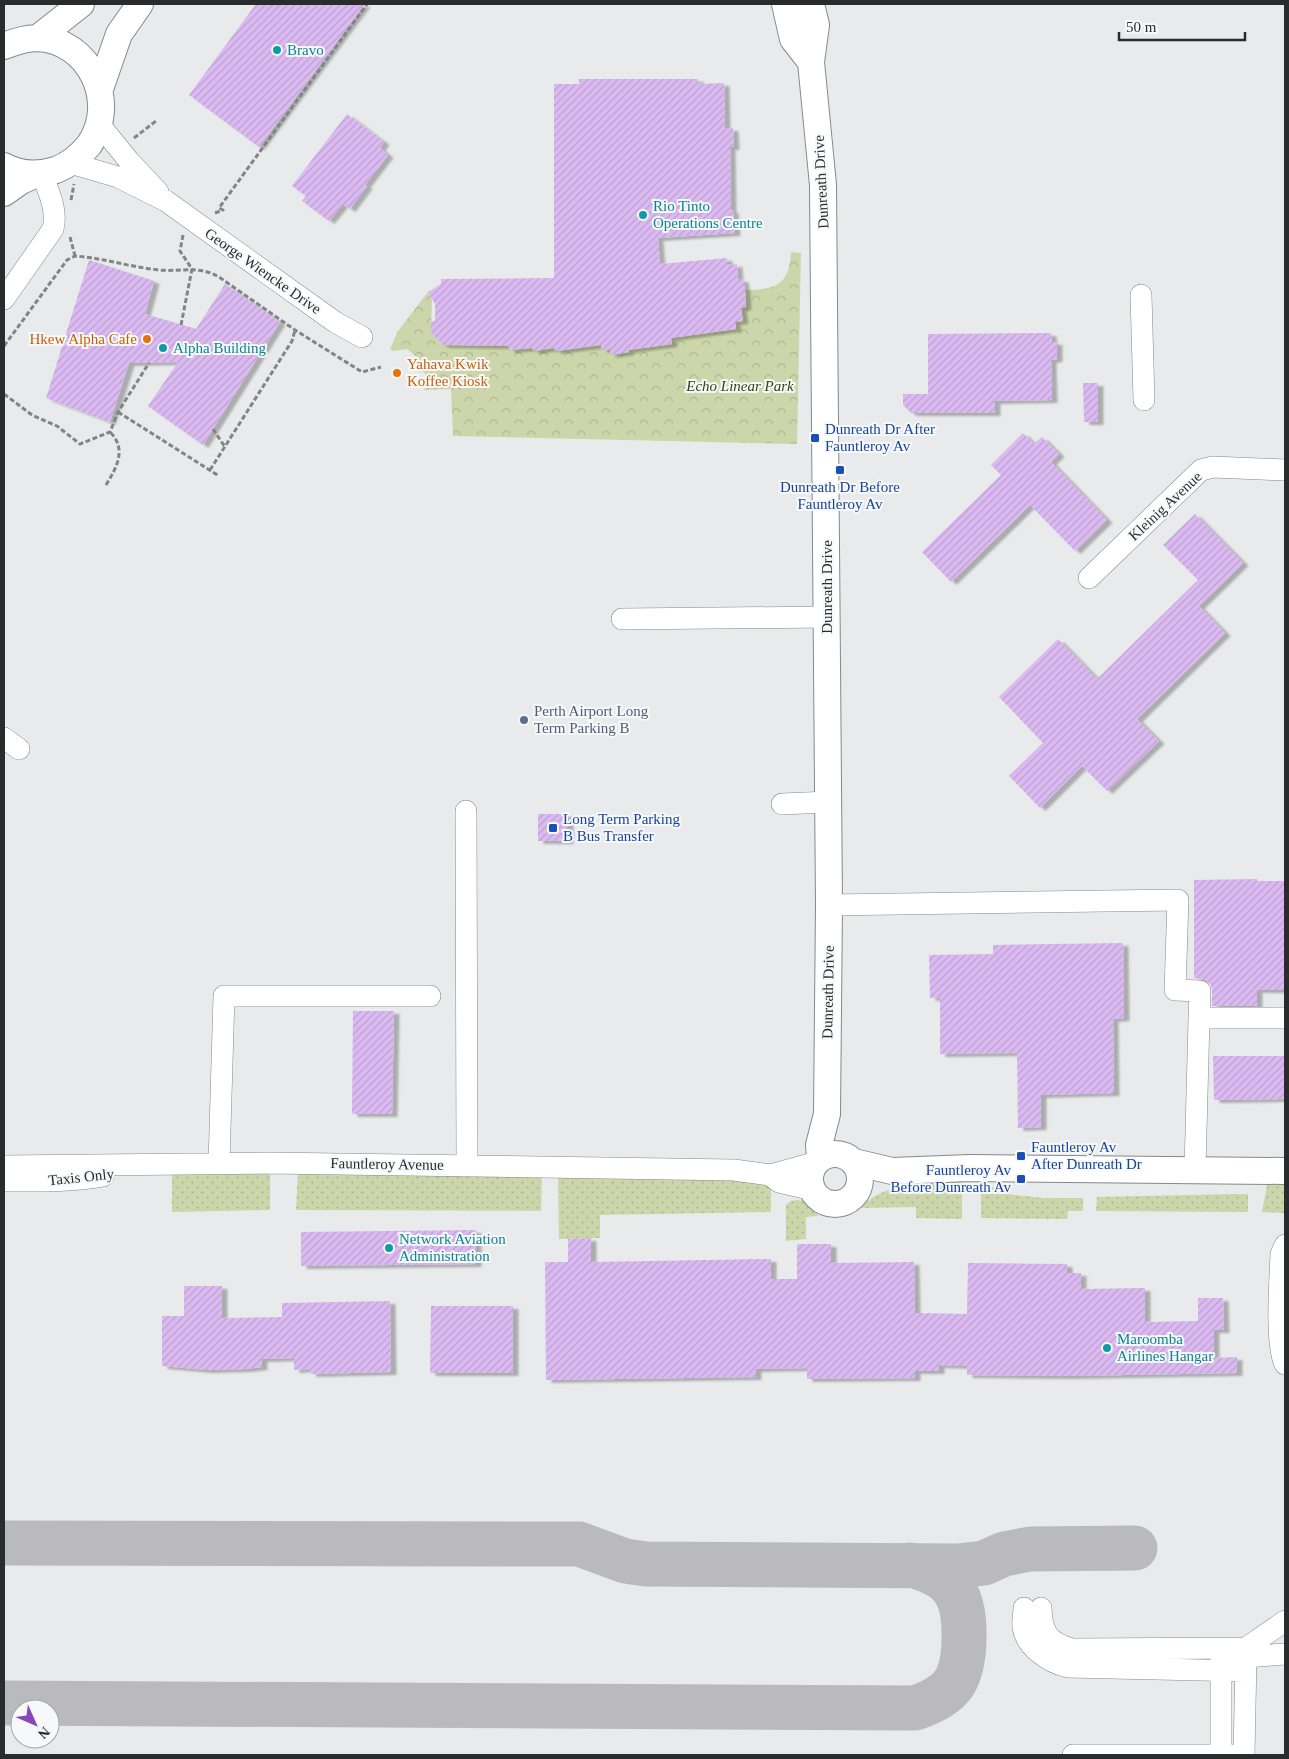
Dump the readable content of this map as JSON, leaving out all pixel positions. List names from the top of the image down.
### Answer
{
  "streets": {
    "main road": ["Dunreath Drive"],
    "street": [
      "George Wiencke Drive",
      "Kleinig Avenue",
      "Fauntleroy Avenue",
      "Taxis Only"
    ]
  },
  "crossings": [
    ["Dunreath Drive", "Fauntleroy Avenue"],
    ["Fauntleroy Avenue", "Taxis Only"]
  ],
  "parks": ["Echo Linear Park"],
  "places": {
    "other": [
      "Bravo",
      "Rio Tinto Operations Centre",
      "Hkew Alpha Cafe",
      "Alpha Building",
      "Yahava Kwik Koffee Kiosk",
      "Perth Airport Long Term Parking B",
      "Network Aviation Administration",
      "Maroomba Airlines Hangar"
    ],
    "transit": [
      "Dunreath Dr After Fauntleroy Av",
      "Dunreath Dr Before Fauntleroy Av",
      "Long Term Parking B Bus Transfer",
      "Fauntleroy Av After Dunreath Dr",
      "Fauntleroy Av Before Dunreath Av"
    ]
  },
  "scale_bar": "50 m",
  "north": "bottom right"
}
